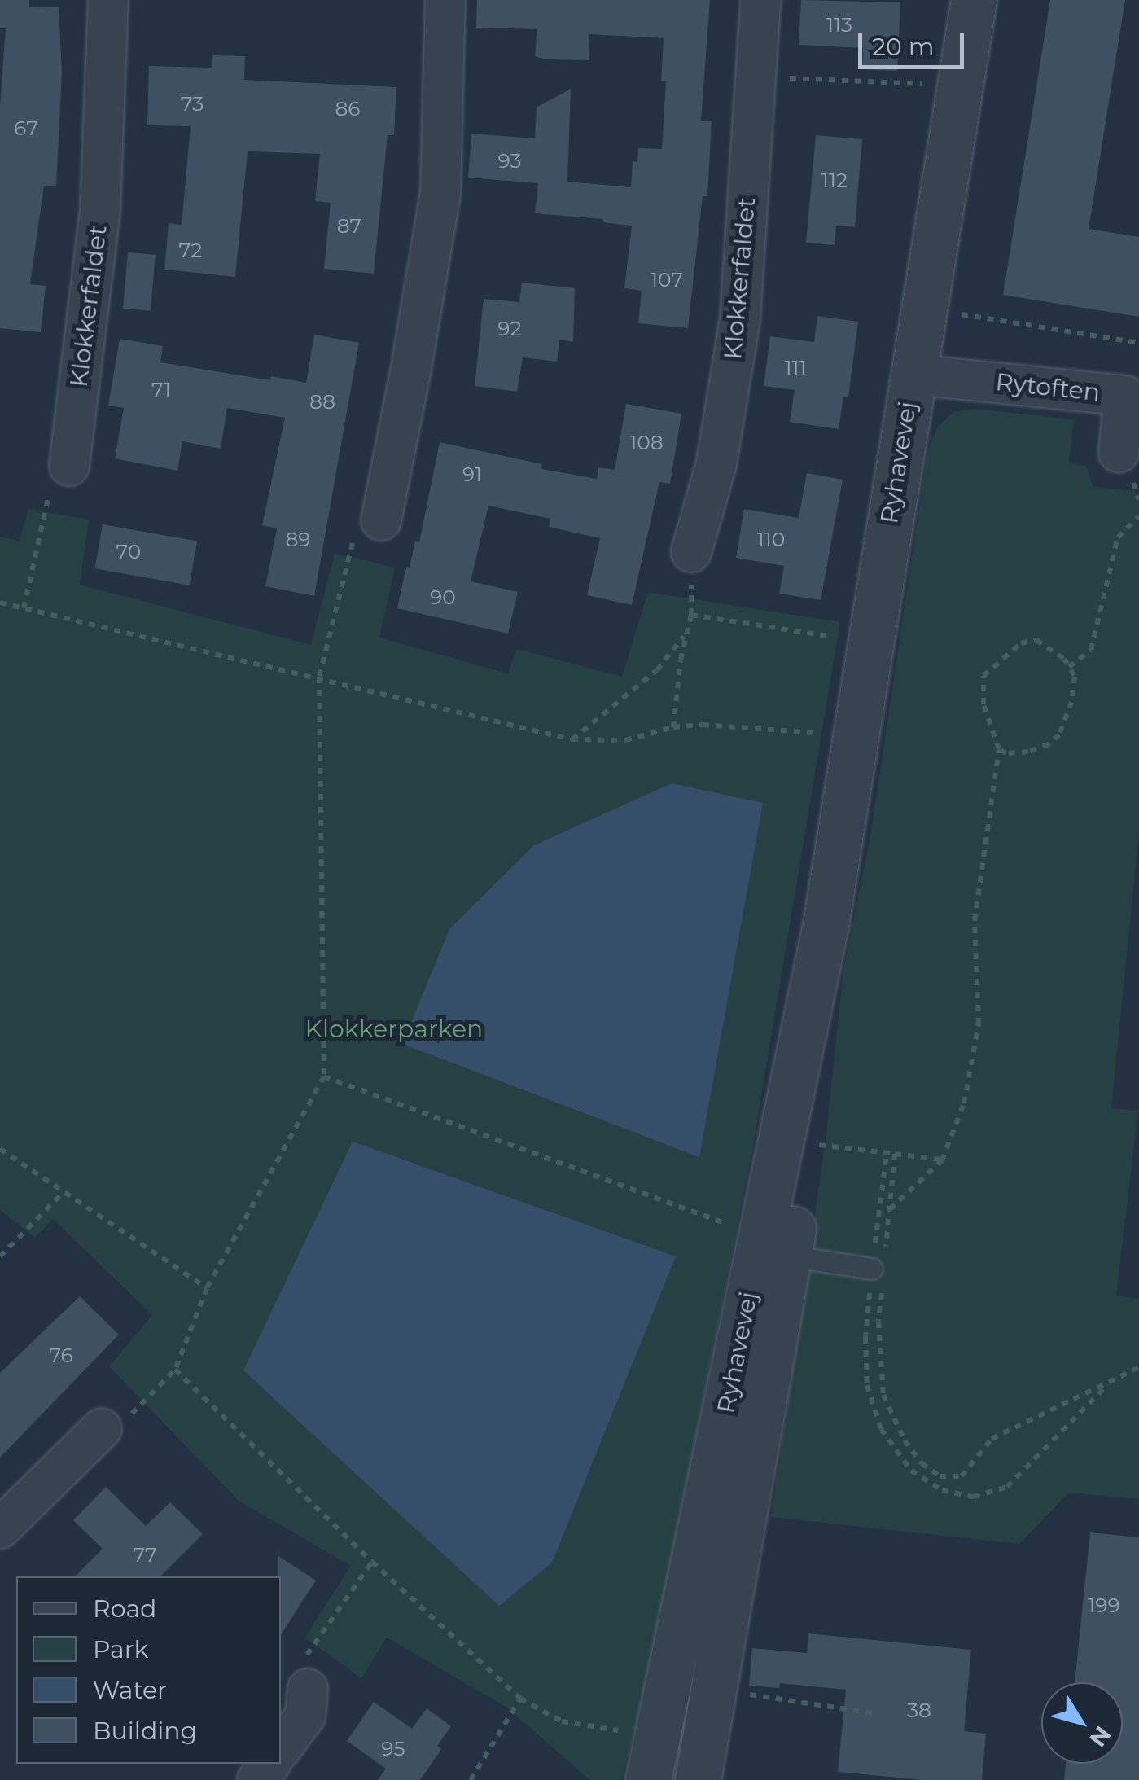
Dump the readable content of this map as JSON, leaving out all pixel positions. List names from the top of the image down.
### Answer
{
  "streets": {
    "street": ["Klokkerfaldet", "Rytoften", "Ryhavevej"]
  },
  "crossings": [
    ["Rytoften", "Ryhavevej"]
  ],
  "parks": ["Klokkerparken"],
  "house_numbers": [
    "113",
    "73",
    "86",
    "67",
    "93",
    "112",
    "87",
    "72",
    "107",
    "92",
    "111",
    "71",
    "88",
    "108",
    "91",
    "89",
    "110",
    "70",
    "90",
    "76",
    "77",
    "199",
    "38",
    "95"
  ],
  "legend": [
    "Road",
    "Park",
    "Water",
    "Building"
  ],
  "scale_bar": "20 m",
  "north": "bottom right"
}
